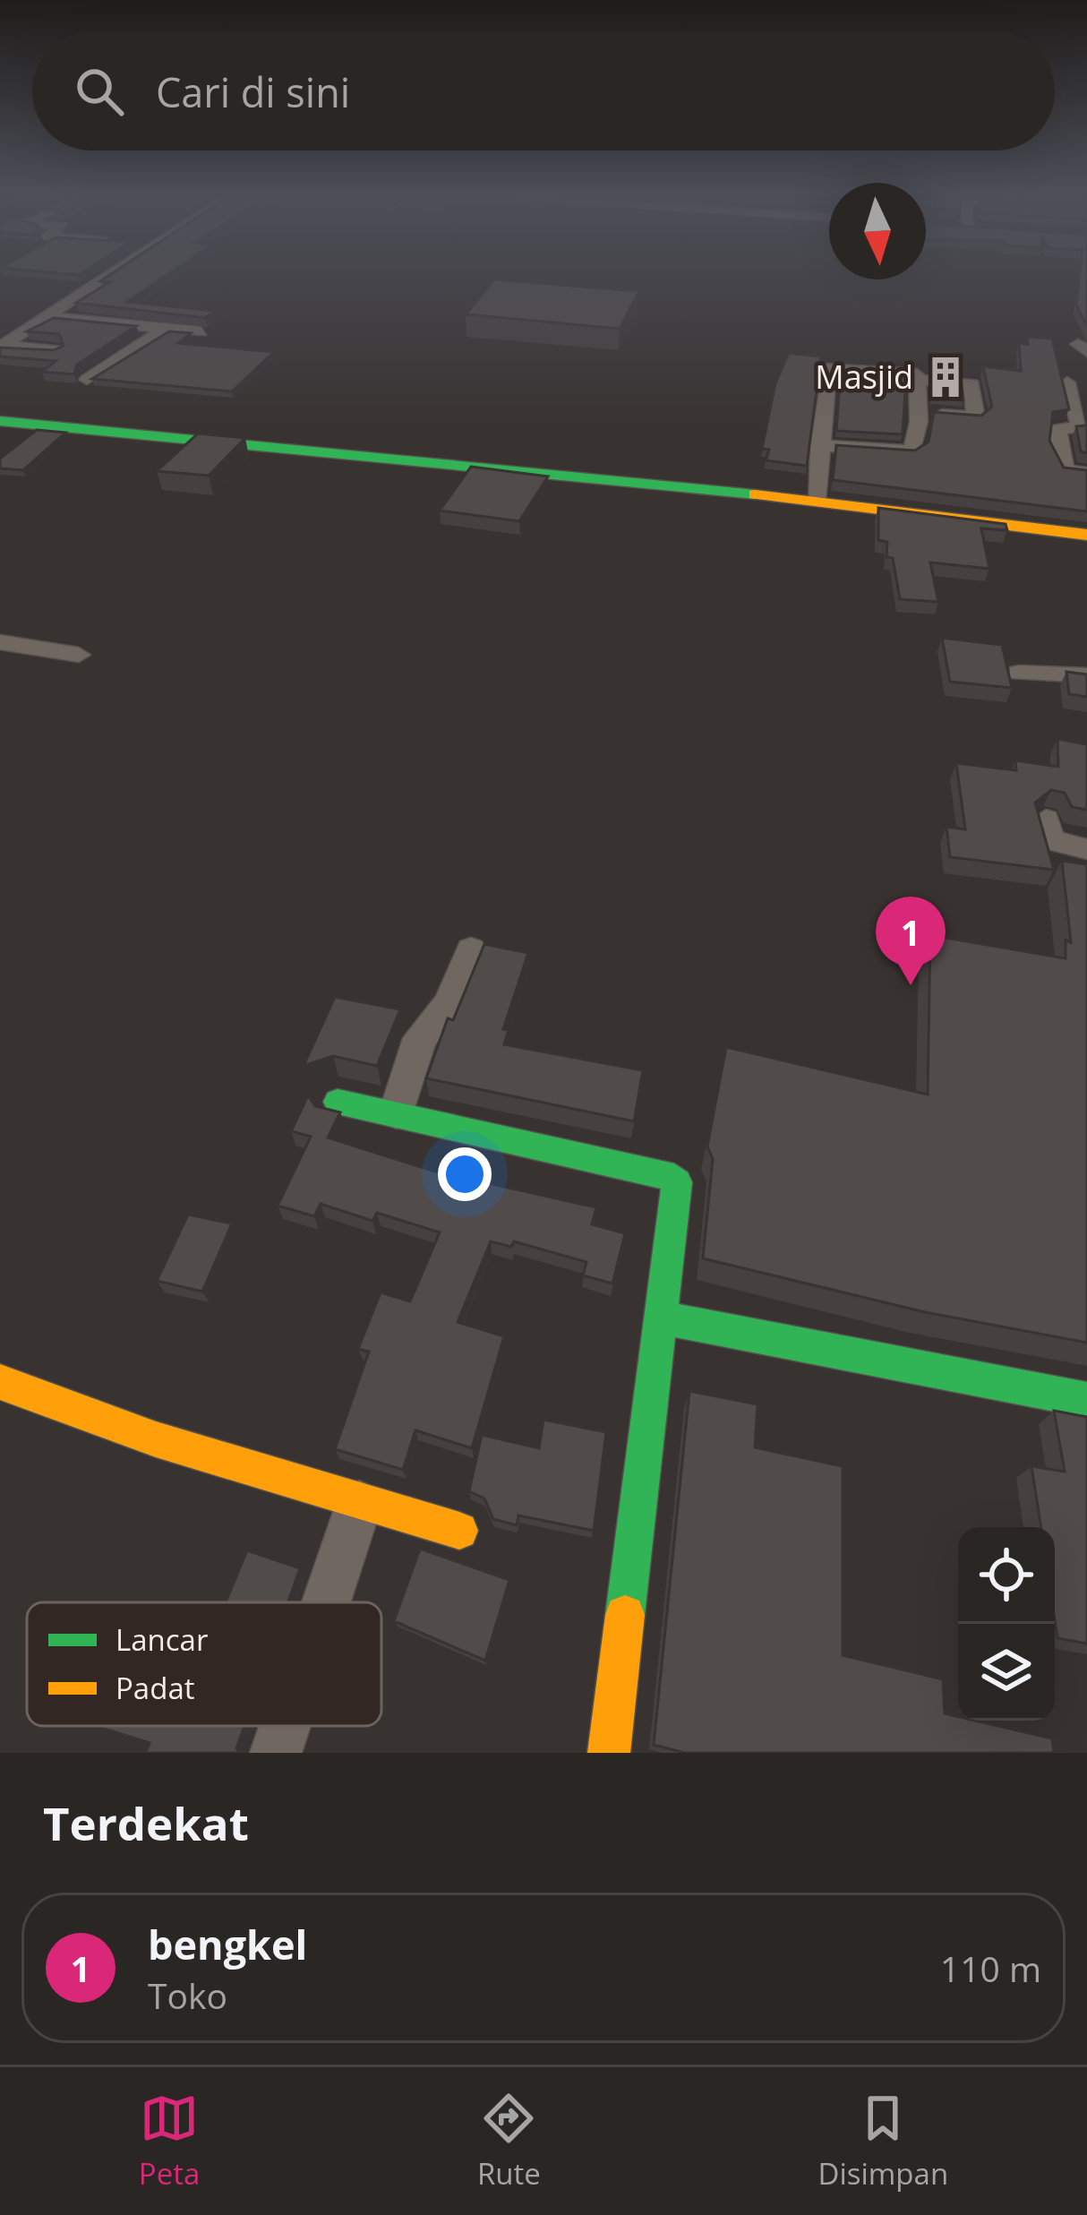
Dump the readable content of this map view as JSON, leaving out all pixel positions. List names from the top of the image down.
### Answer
{
  "places": {
    "building": ["Masjid"]
  },
  "legend": ["Lancar", "Padat"],
  "north": "bottom",
  "page": {
    "search": "Cari di sini",
    "pins": "1",
    "heading": "Terdekat",
    "list": [
      {
        "mark": "1",
        "name": "bengkel",
        "note": "Toko",
        "value": "110 m"
      }
    ],
    "nav": ["Peta", "Rute", "Disimpan"]
  }
}
